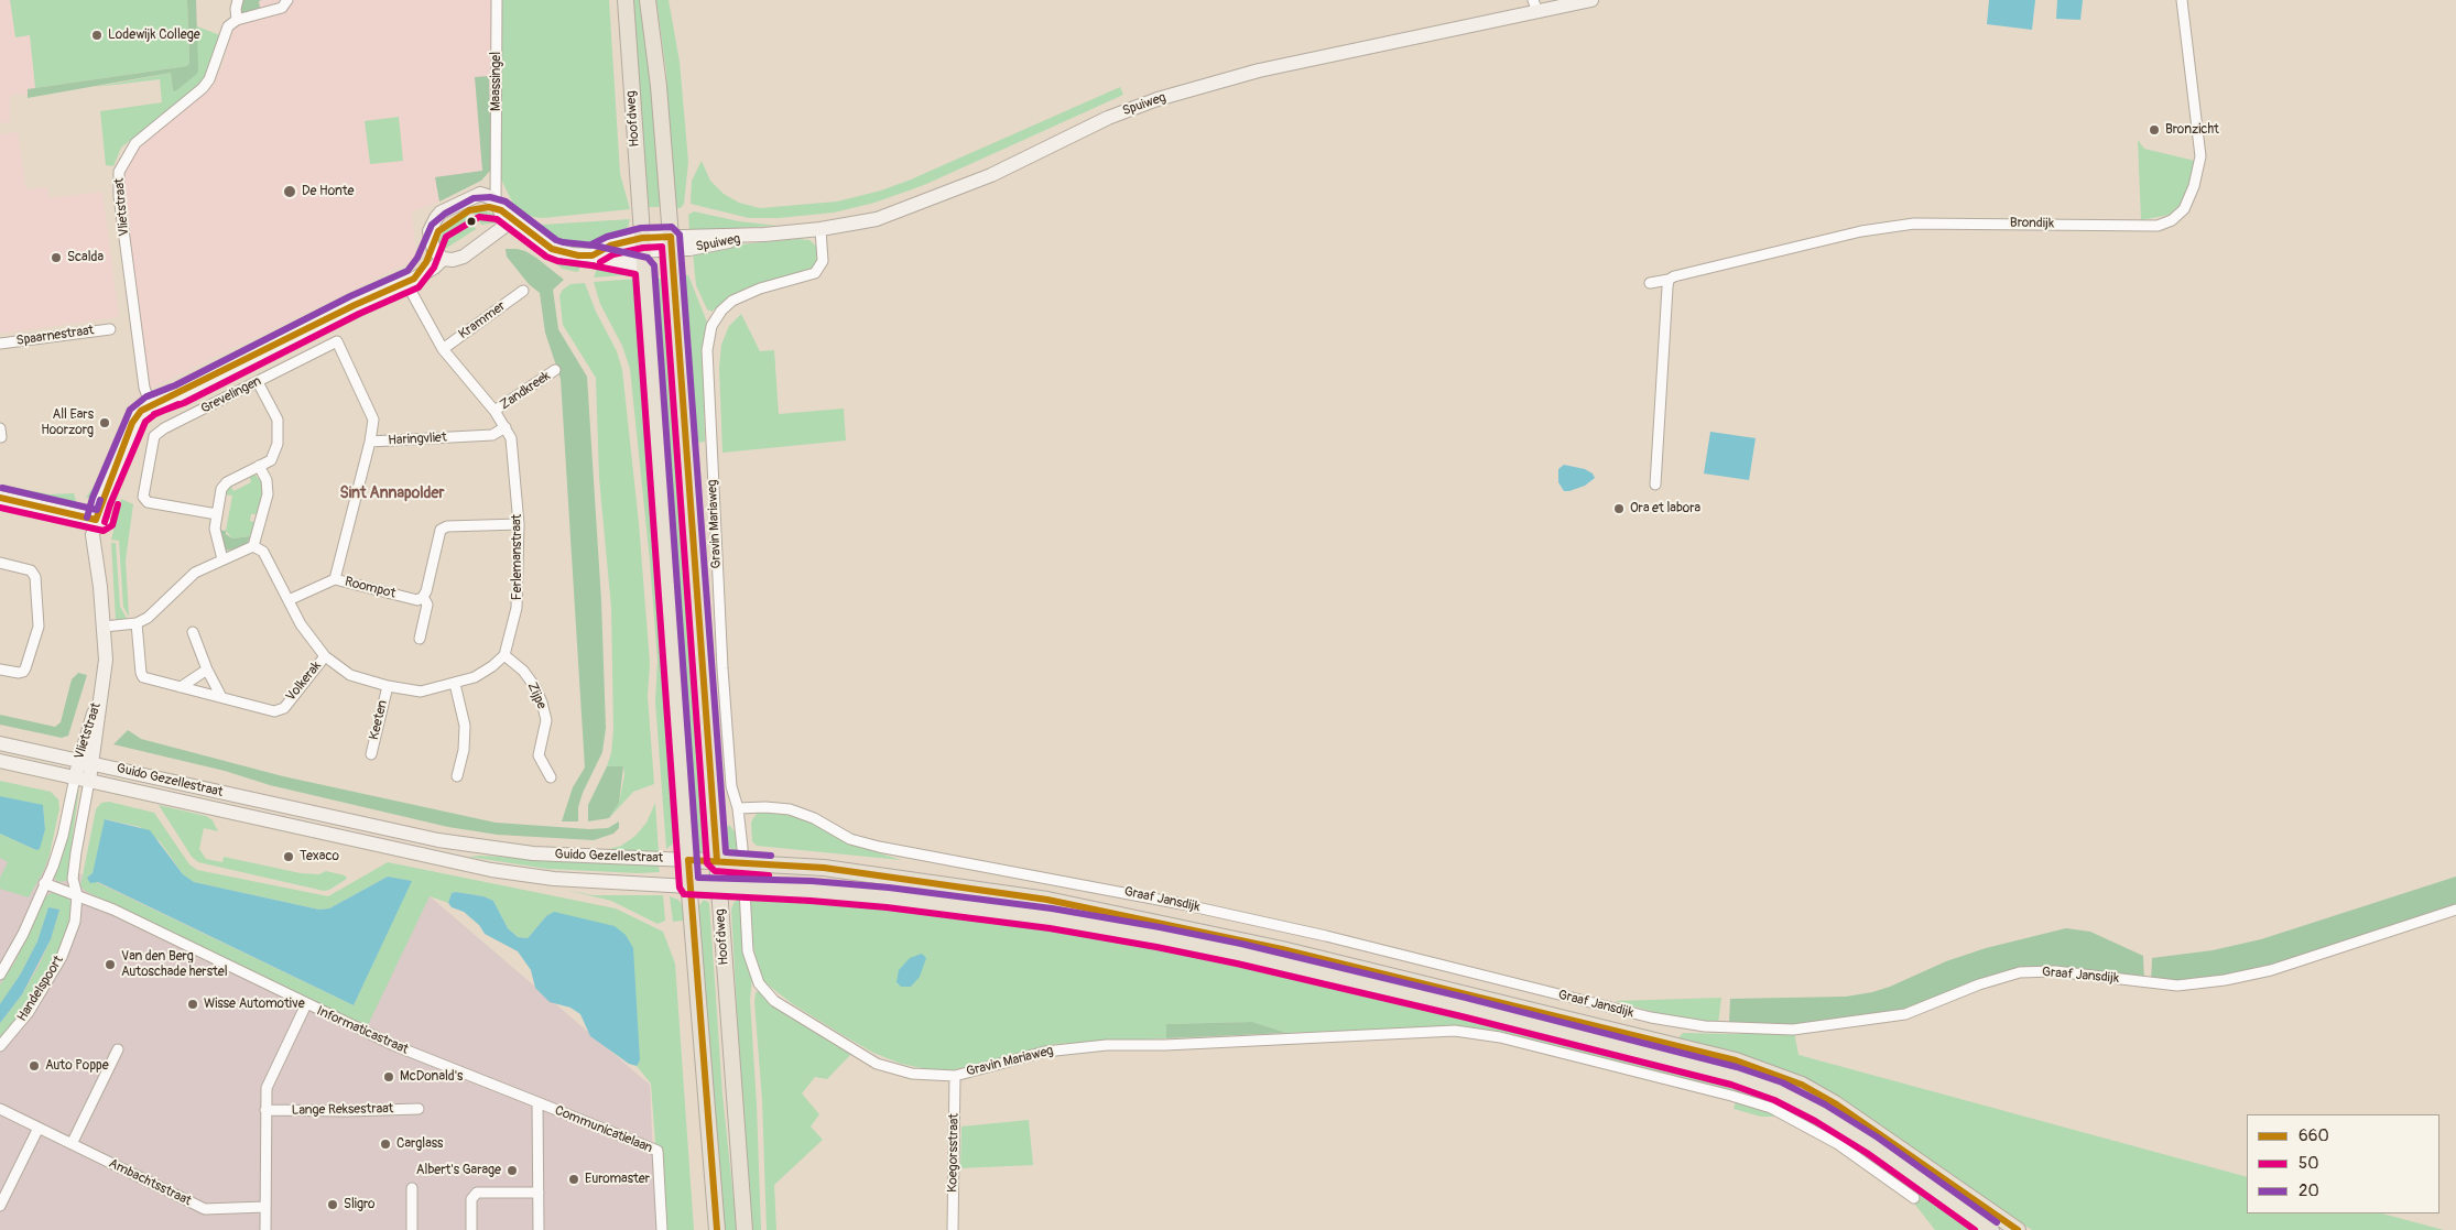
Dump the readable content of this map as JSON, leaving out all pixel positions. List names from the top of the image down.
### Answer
{
  "streets": {
    "main road": [
      "Spuiweg",
      "Hoofdweg",
      "Vlietstraat",
      "Guido Gezellestraat"
    ],
    "street": [
      "Maassingel",
      "Brondijk",
      "Krammer",
      "Spaarnestraat",
      "Zandkreek",
      "Grevelingen",
      "Haringvliet",
      "Gravin Mariaweg",
      "Ferlemanstraat",
      "Roompot",
      "Volkerak",
      "Zijpe",
      "Keeten",
      "Graaf Jansdijk",
      "Handelspoort",
      "Informaticastraat",
      "Lange Reksestraat",
      "Communicatielaan",
      "Koegorsstraat",
      "Ambachtsstraat"
    ]
  },
  "crossings": [
    ["Spuiweg", "Hoofdweg"],
    ["Spuiweg", "Gravin Mariaweg"],
    ["Hoofdweg", "Guido Gezellestraat"],
    ["Vlietstraat", "Guido Gezellestraat"],
    ["Krammer", "Ferlemanstraat"],
    ["Zandkreek", "Ferlemanstraat"],
    ["Grevelingen", "Haringvliet"],
    ["Haringvliet", "Ferlemanstraat"],
    ["Haringvliet", "Roompot"],
    ["Gravin Mariaweg", "Guido Gezellestraat"],
    ["Gravin Mariaweg", "Graaf Jansdijk"],
    ["Gravin Mariaweg", "Koegorsstraat"],
    ["Ferlemanstraat", "Zijpe"],
    ["Handelspoort", "Informaticastraat"],
    ["Informaticastraat", "Communicatielaan"]
  ],
  "districts": ["Sint Annapolder"],
  "places": [
    "Lodewijk College",
    "Bronzicht",
    "De Honte",
    "Scalda",
    "All Ears Hoorzorg",
    "Ora et labora",
    "Texaco",
    "Van den Berg Autoschade herstel",
    "Wisse Automotive",
    "Auto Poppe",
    "McDonald's",
    "Carglass",
    "Albert's Garage",
    "Euromaster",
    "Sligro"
  ],
  "lines": ["transit line 20", "transit line 660", "transit line 50"],
  "legend": ["660", "50", "20"]
}
